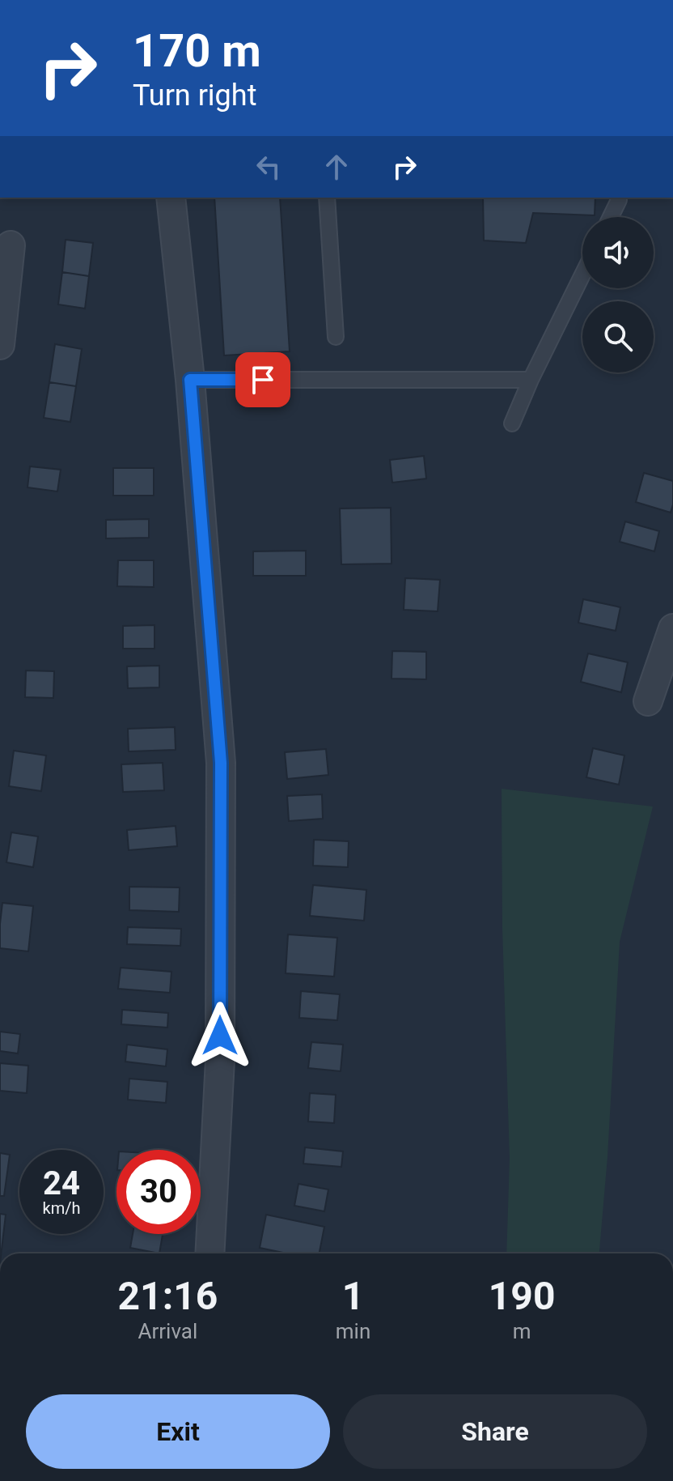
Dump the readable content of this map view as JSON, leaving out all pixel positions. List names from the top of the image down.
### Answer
{
  "page": {
    "turn": ["170 m", "Turn right"],
    "speed": "24 km/h",
    "limit": "30",
    "eta": [
      "21:16",
      "Arrival",
      "1",
      "min",
      "190",
      "m"
    ],
    "buttons": ["Exit", "Share"]
  }
}
